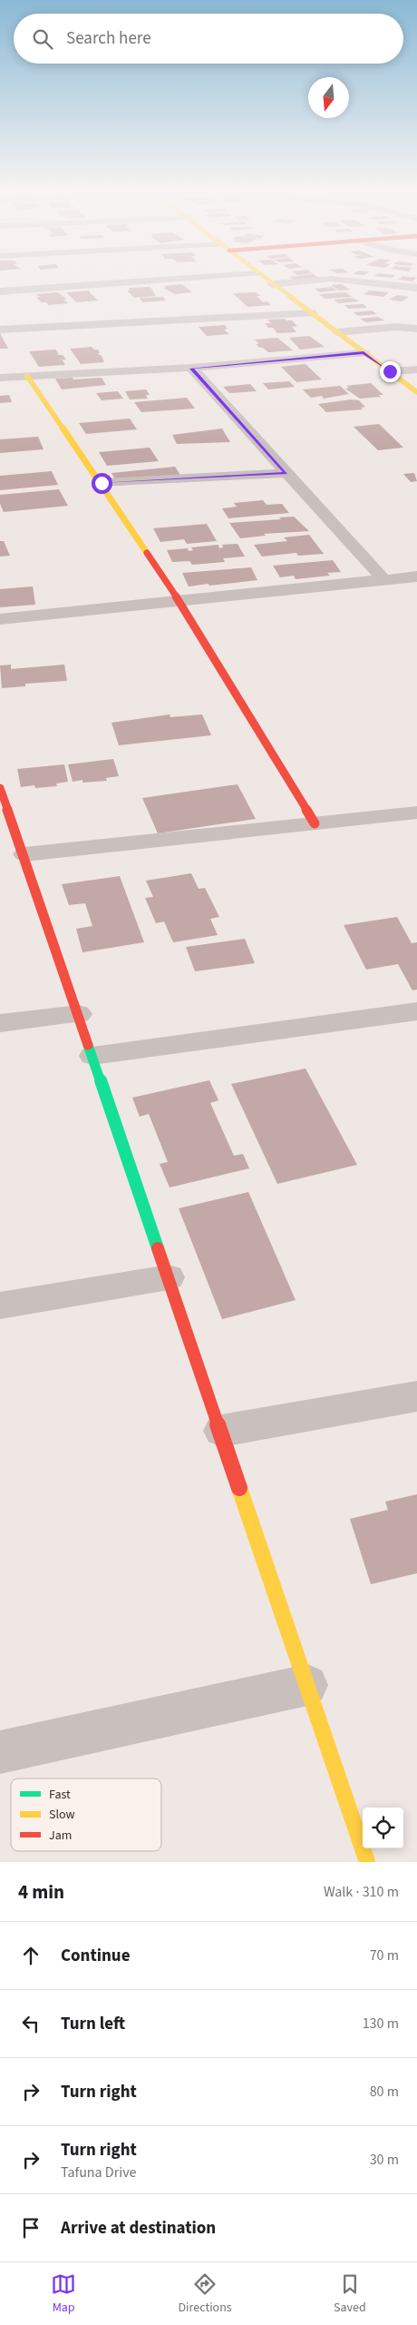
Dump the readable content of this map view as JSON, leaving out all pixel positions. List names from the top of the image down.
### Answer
{
  "legend": ["Fast", "Slow", "Jam"],
  "north": "bottom",
  "page": {
    "search": "Search here",
    "heading": ["4 min", "Walk · 310 m"],
    "list": [
      ["Continue", "70 m"],
      ["Turn left", "130 m"],
      ["Turn right", "80 m"],
      ["Turn right", "Tafuna Drive", "30 m"],
      "Arrive at destination"
    ],
    "nav": ["Map", "Directions", "Saved"]
  }
}
